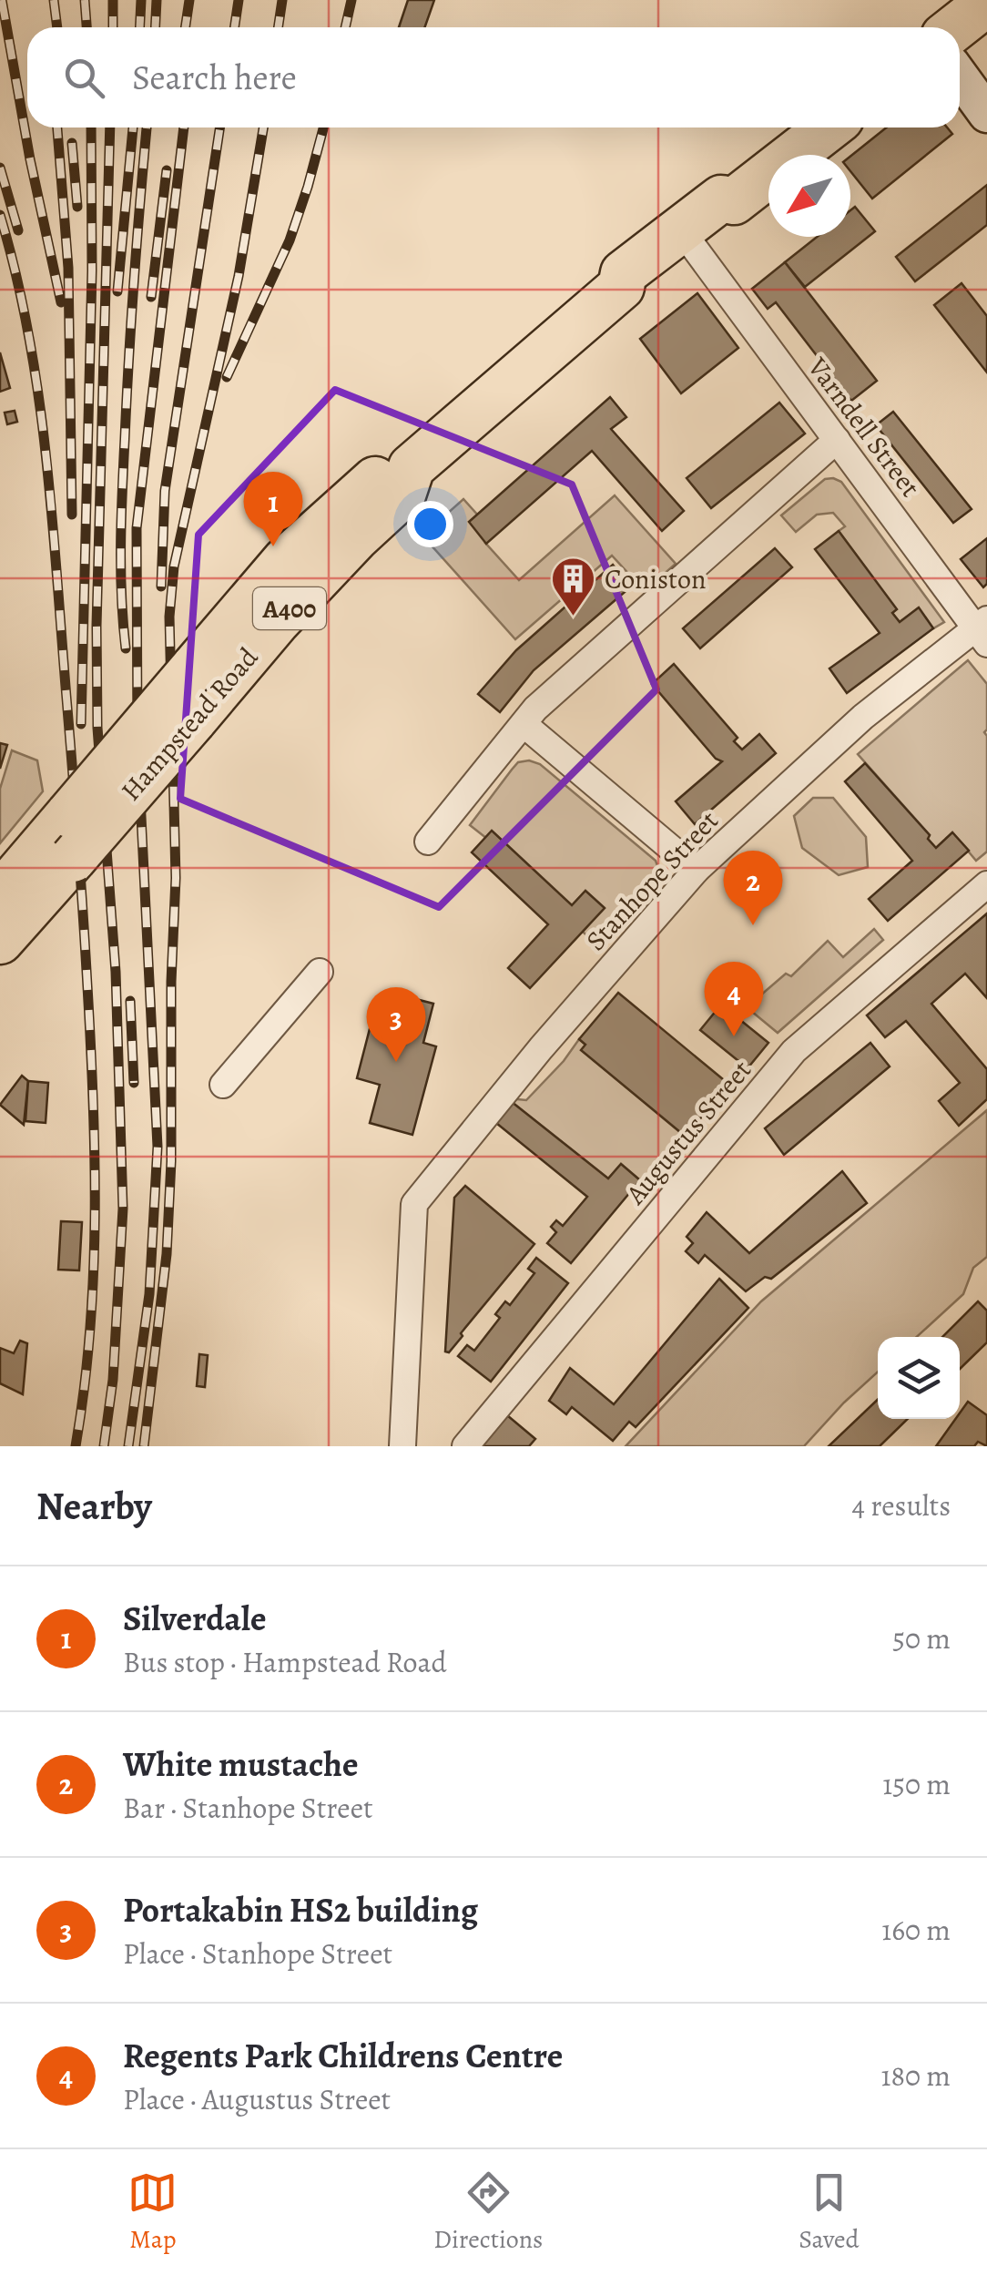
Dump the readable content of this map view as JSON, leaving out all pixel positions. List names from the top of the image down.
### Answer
{
  "streets": {
    "highway": ["A400", "Hampstead Road"],
    "street": ["Varndell Street", "Stanhope Street", "Augustus Street"]
  },
  "crossings": [
    ["Varndell Street", "Hampstead Road"],
    ["Varndell Street", "Stanhope Street"]
  ],
  "places": {
    "building": ["Coniston"]
  },
  "north": "bottom left",
  "page": {
    "search": "Search here",
    "pins": [
      "1",
      "2",
      "4",
      "3"
    ],
    "heading": ["Nearby", "4 results"],
    "list": [
      {
        "mark": "1",
        "name": "Silverdale",
        "note": "Bus stop · Hampstead Road",
        "value": "50 m"
      },
      {
        "mark": "2",
        "name": "White mustache",
        "note": "Bar · Stanhope Street",
        "value": "150 m"
      },
      {
        "mark": "3",
        "name": "Portakabin HS2 building",
        "note": "Place · Stanhope Street",
        "value": "160 m"
      },
      {
        "mark": "4",
        "name": "Regents Park Childrens Centre",
        "note": "Place · Augustus Street",
        "value": "180 m"
      }
    ],
    "nav": ["Map", "Directions", "Saved"]
  }
}
